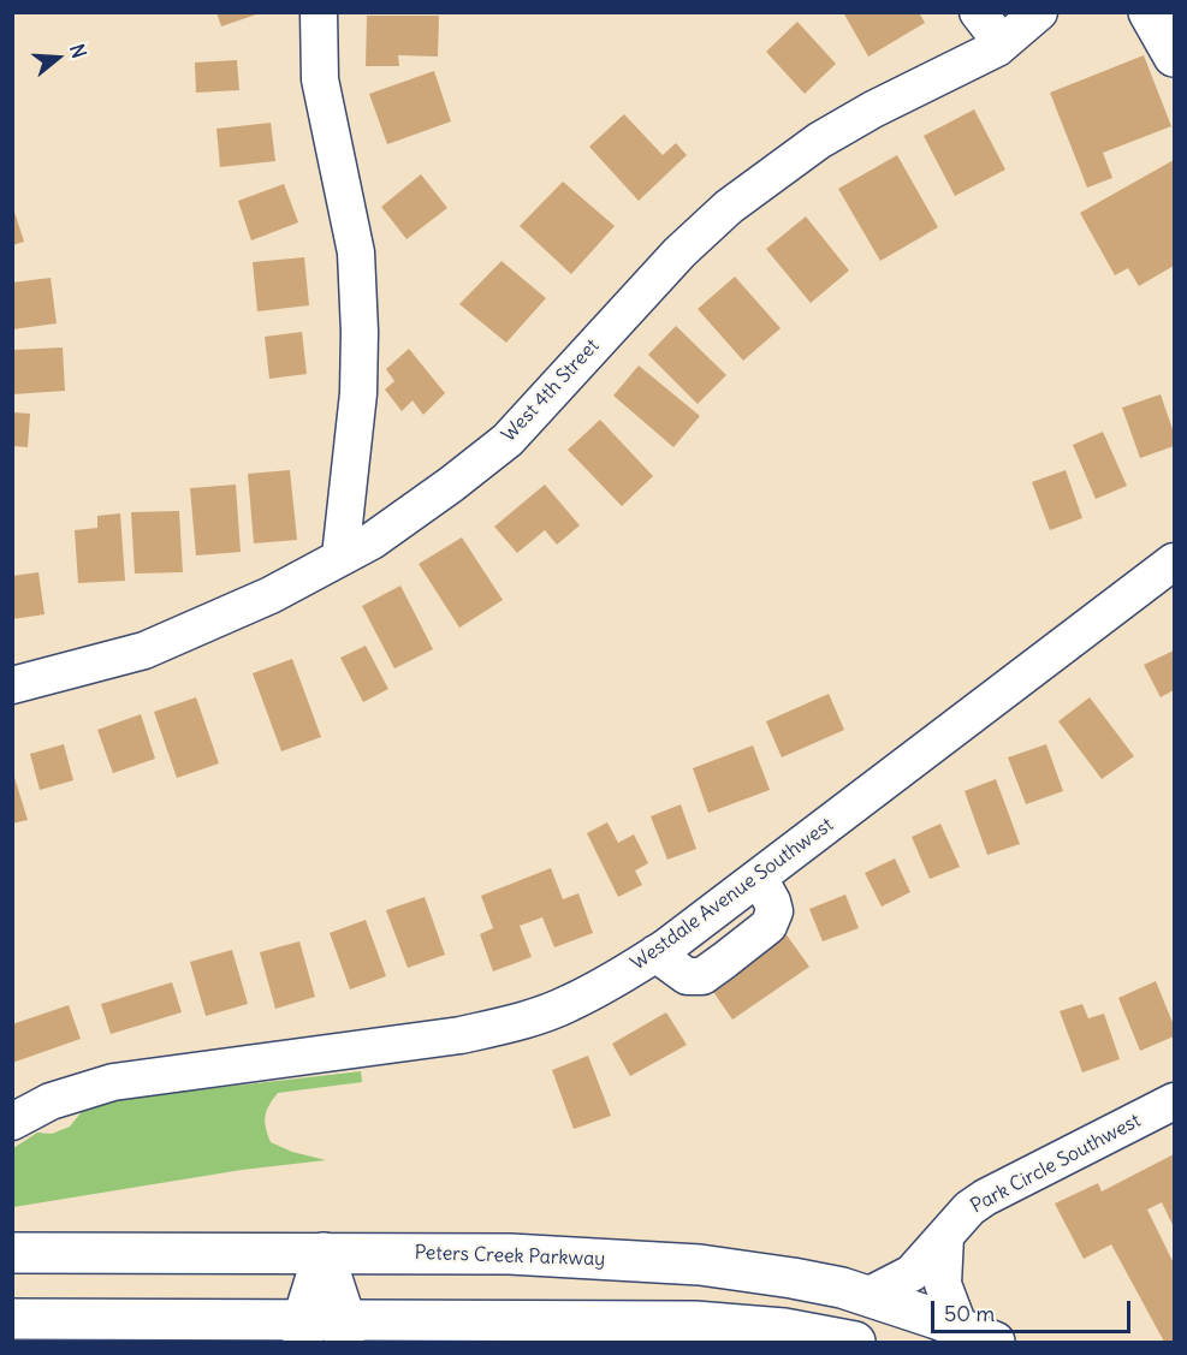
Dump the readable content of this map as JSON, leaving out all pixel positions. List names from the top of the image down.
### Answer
{
  "streets": {
    "main road": ["Peters Creek Parkway"],
    "street": ["West 4th Street", "Westdale Avenue Southwest", "Park Circle Southwest"]
  },
  "crossings": [
    ["Park Circle Southwest", "Peters Creek Parkway"]
  ],
  "scale_bar": "50 m",
  "north": "right"
}
